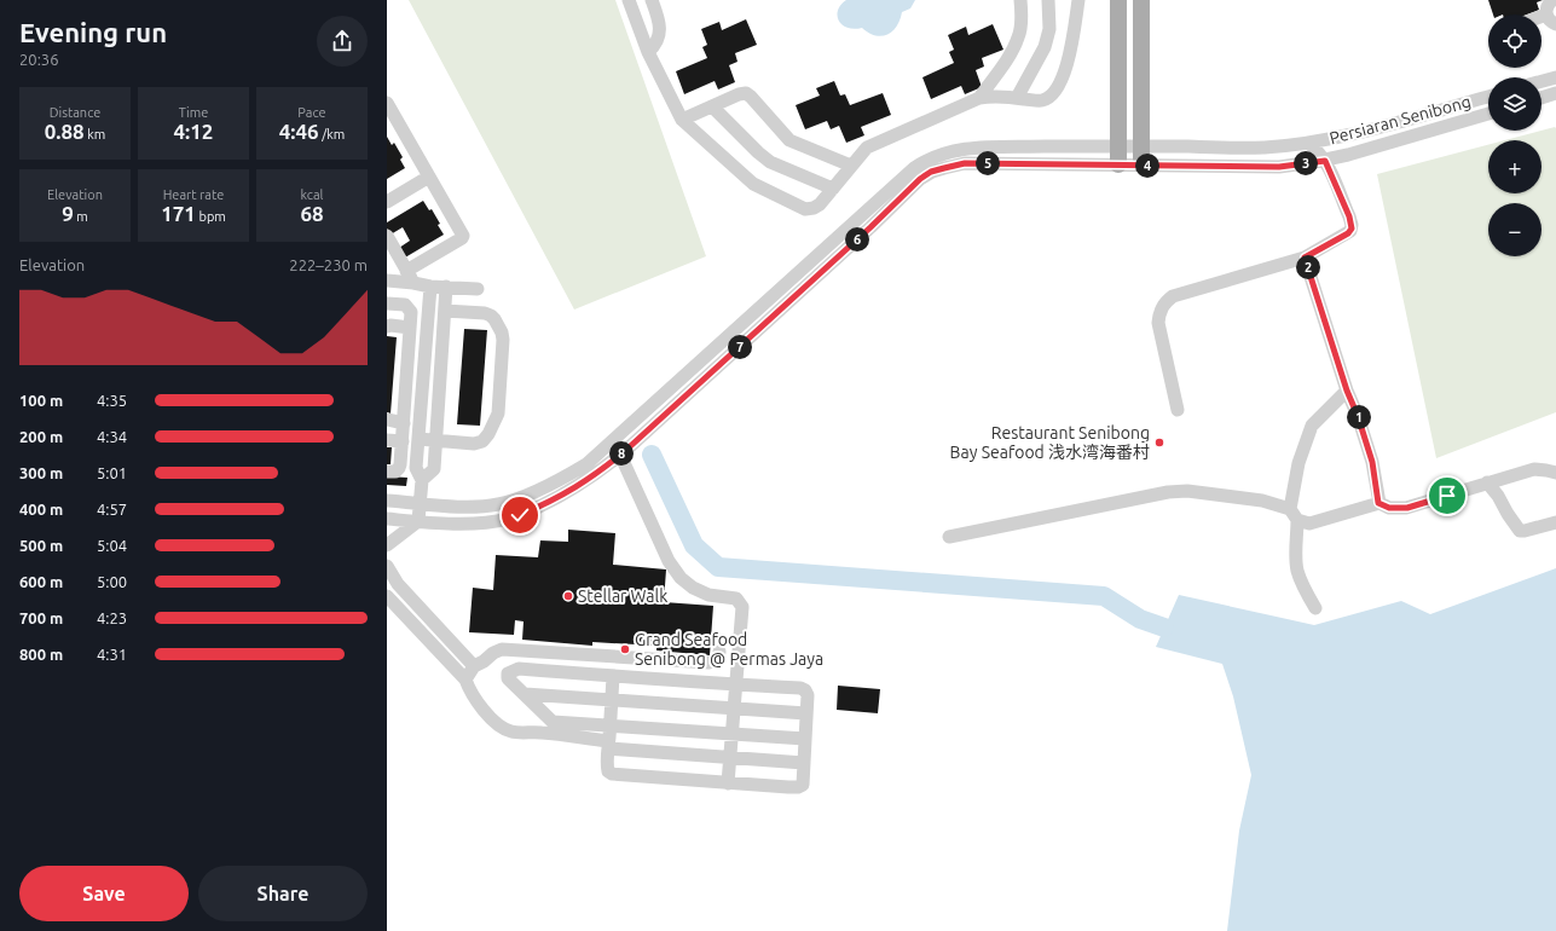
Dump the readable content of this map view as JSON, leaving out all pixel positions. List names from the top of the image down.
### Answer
{
  "streets": {
    "street": ["Persiaran Senibong"]
  },
  "places": ["Restaurant Senibong Bay Seafood 浅水湾海番村", "Stellar Walk", "Grand Seafood Senibong @ Permas Jaya"],
  "page": {
    "heading": ["Evening run", "20:36"],
    "map_buttons": ["+", "−"],
    "stats": [
      ["Distance", "0.88 km"],
      ["Time", "4:12"],
      ["Pace", "4:46 /km"],
      ["Elevation", "9 m"],
      ["Heart rate", "171 bpm"],
      ["kcal", "68"]
    ],
    "pins": [
      "3",
      "5",
      "4",
      "6",
      "2",
      "7",
      "1",
      "8"
    ],
    "chart": ["Elevation", "222–230 m"],
    "list": [
      {
        "name": "100 m",
        "note": "4:35"
      },
      {
        "name": "200 m",
        "note": "4:34"
      },
      {
        "name": "300 m",
        "note": "5:01"
      },
      {
        "name": "400 m",
        "note": "4:57"
      },
      {
        "name": "500 m",
        "note": "5:04"
      },
      {
        "name": "600 m",
        "note": "5:00"
      },
      {
        "name": "700 m",
        "note": "4:23"
      },
      {
        "name": "800 m",
        "note": "4:31"
      }
    ],
    "buttons": ["Save", "Share"]
  }
}
